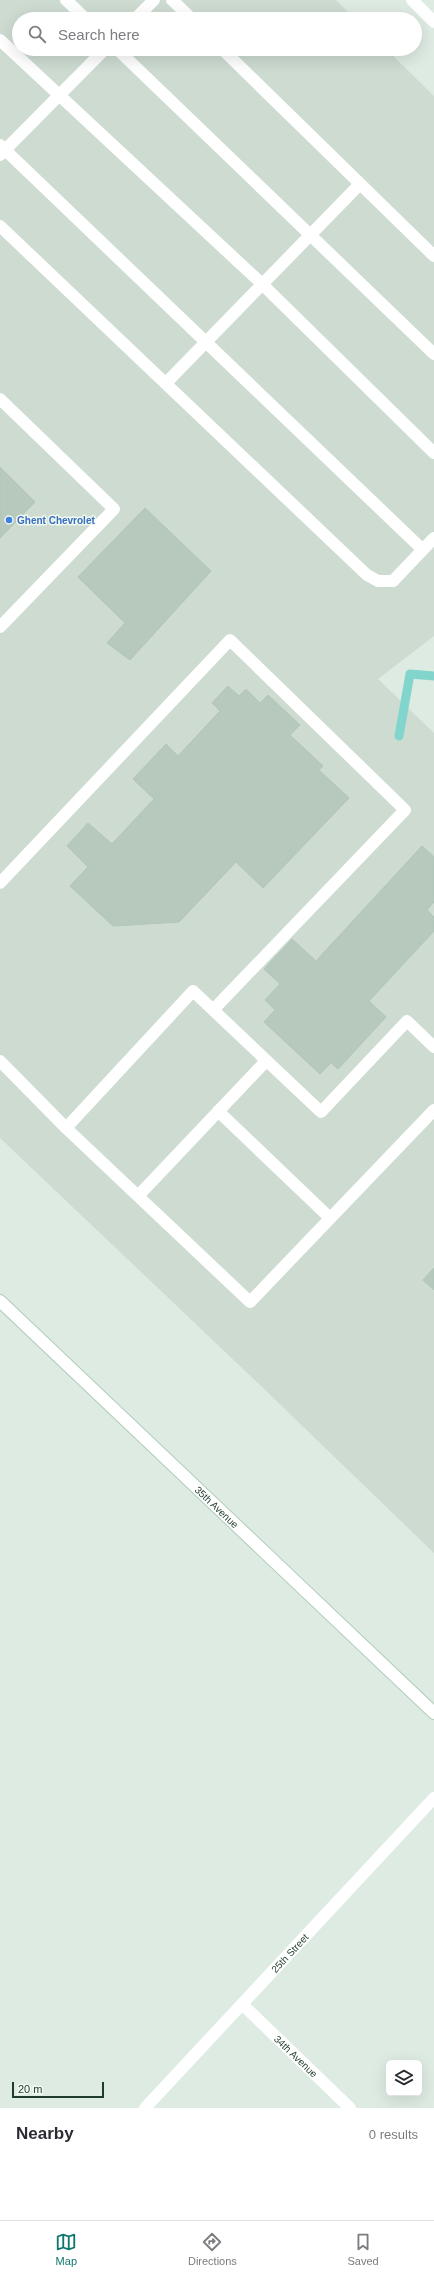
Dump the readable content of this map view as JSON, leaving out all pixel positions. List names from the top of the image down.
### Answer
{
  "streets": {
    "street": ["35th Avenue", "25th Street", "34th Avenue"]
  },
  "crossings": [
    ["25th Street", "34th Avenue"]
  ],
  "places": ["Ghent Chevrolet"],
  "scale_bar": "20 m",
  "page": {
    "search": "Search here",
    "scale": "20 m",
    "heading": ["Nearby", "0 results"],
    "nav": ["Map", "Directions", "Saved"]
  }
}
